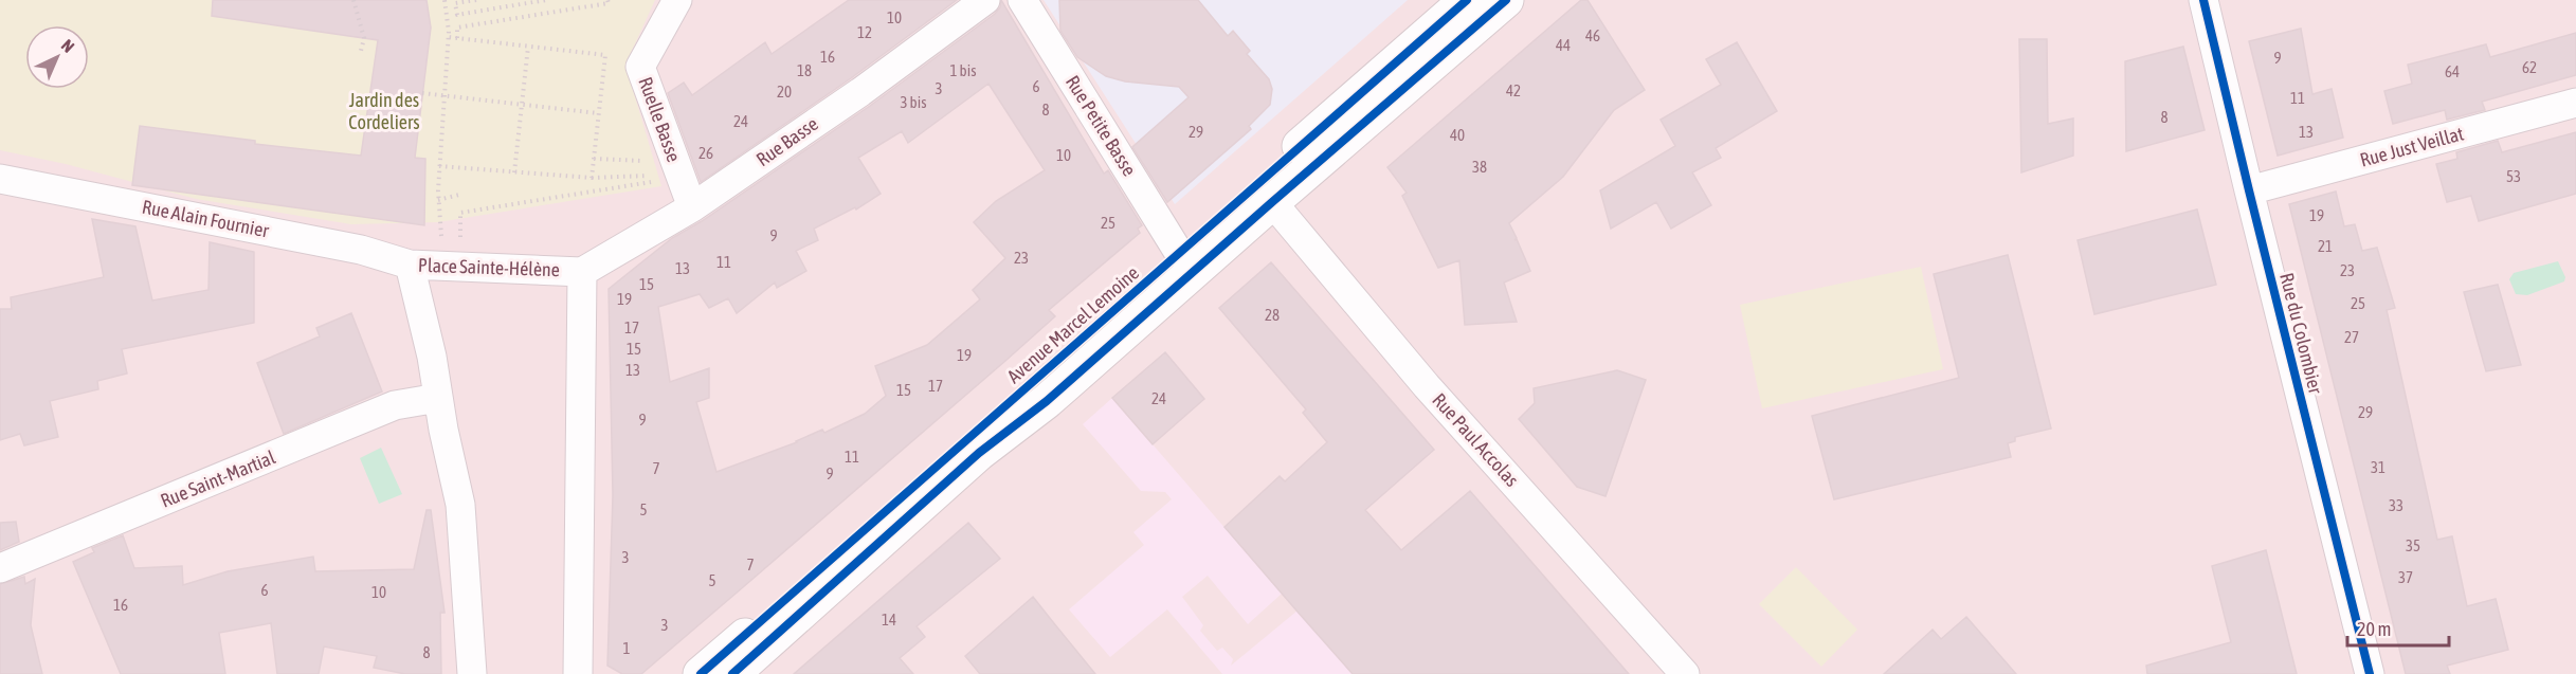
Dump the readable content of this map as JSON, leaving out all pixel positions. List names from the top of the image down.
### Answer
{
  "streets": {
    "main road": ["Avenue Marcel Lemoine"],
    "street": [
      "Ruelle Basse",
      "Rue Petite Basse",
      "Rue Basse",
      "Rue Just Veillat",
      "Rue Alain Fournier",
      "Place Sainte-Hélène",
      "Rue du Colombier",
      "Rue Paul Accolas",
      "Rue Saint-Martial"
    ]
  },
  "crossings": [
    ["Ruelle Basse", "Rue Basse"],
    ["Rue Petite Basse", "Avenue Marcel Lemoine"],
    ["Rue Basse", "Place Sainte-Hélène"],
    ["Rue Just Veillat", "Rue du Colombier"],
    ["Rue Alain Fournier", "Place Sainte-Hélène"],
    ["Place Sainte-Hélène", "Rue Saint-Martial"],
    ["Avenue Marcel Lemoine", "Rue Paul Accolas"]
  ],
  "parks": ["Jardin des Cordeliers"],
  "house_numbers": [
    "10",
    "12",
    "46",
    "44",
    "16",
    "9",
    "62",
    "18",
    "1 bis",
    "64",
    "6",
    "3",
    "42",
    "20",
    "11",
    "3 bis",
    "8",
    "8",
    "24",
    "29",
    "13",
    "40",
    "26",
    "10",
    "38",
    "53",
    "19",
    "25",
    "9",
    "21",
    "23",
    "11",
    "13",
    "23",
    "15",
    "19",
    "25",
    "28",
    "17",
    "27",
    "15",
    "19",
    "13",
    "17",
    "15",
    "24",
    "29",
    "9",
    "11",
    "31",
    "7",
    "9",
    "33",
    "5",
    "35",
    "3",
    "7",
    "37",
    "5",
    "6",
    "10",
    "16",
    "14",
    "3",
    "1",
    "8"
  ],
  "scale_bar": "20 m",
  "north": "top right"
}
